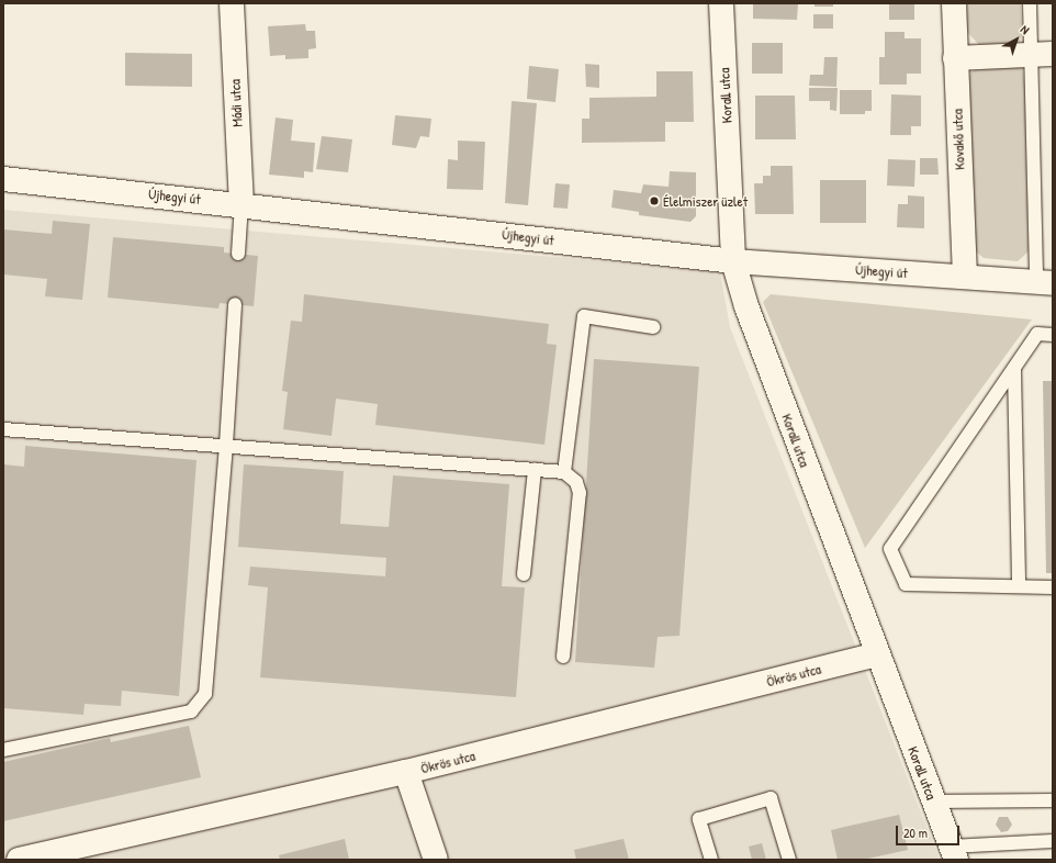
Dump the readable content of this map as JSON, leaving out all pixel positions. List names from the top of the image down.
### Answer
{
  "streets": {
    "street": [
      "Korall utca",
      "Mádi utca",
      "Kovakő utca",
      "Újhegyi út",
      "Ökrös utca"
    ]
  },
  "crossings": [
    ["Korall utca", "Újhegyi út"],
    ["Korall utca", "Ökrös utca"],
    ["Mádi utca", "Újhegyi út"],
    ["Kovakő utca", "Újhegyi út"]
  ],
  "places": ["Élelmiszer üzlet"],
  "scale_bar": "20 m",
  "north": "top right"
}
